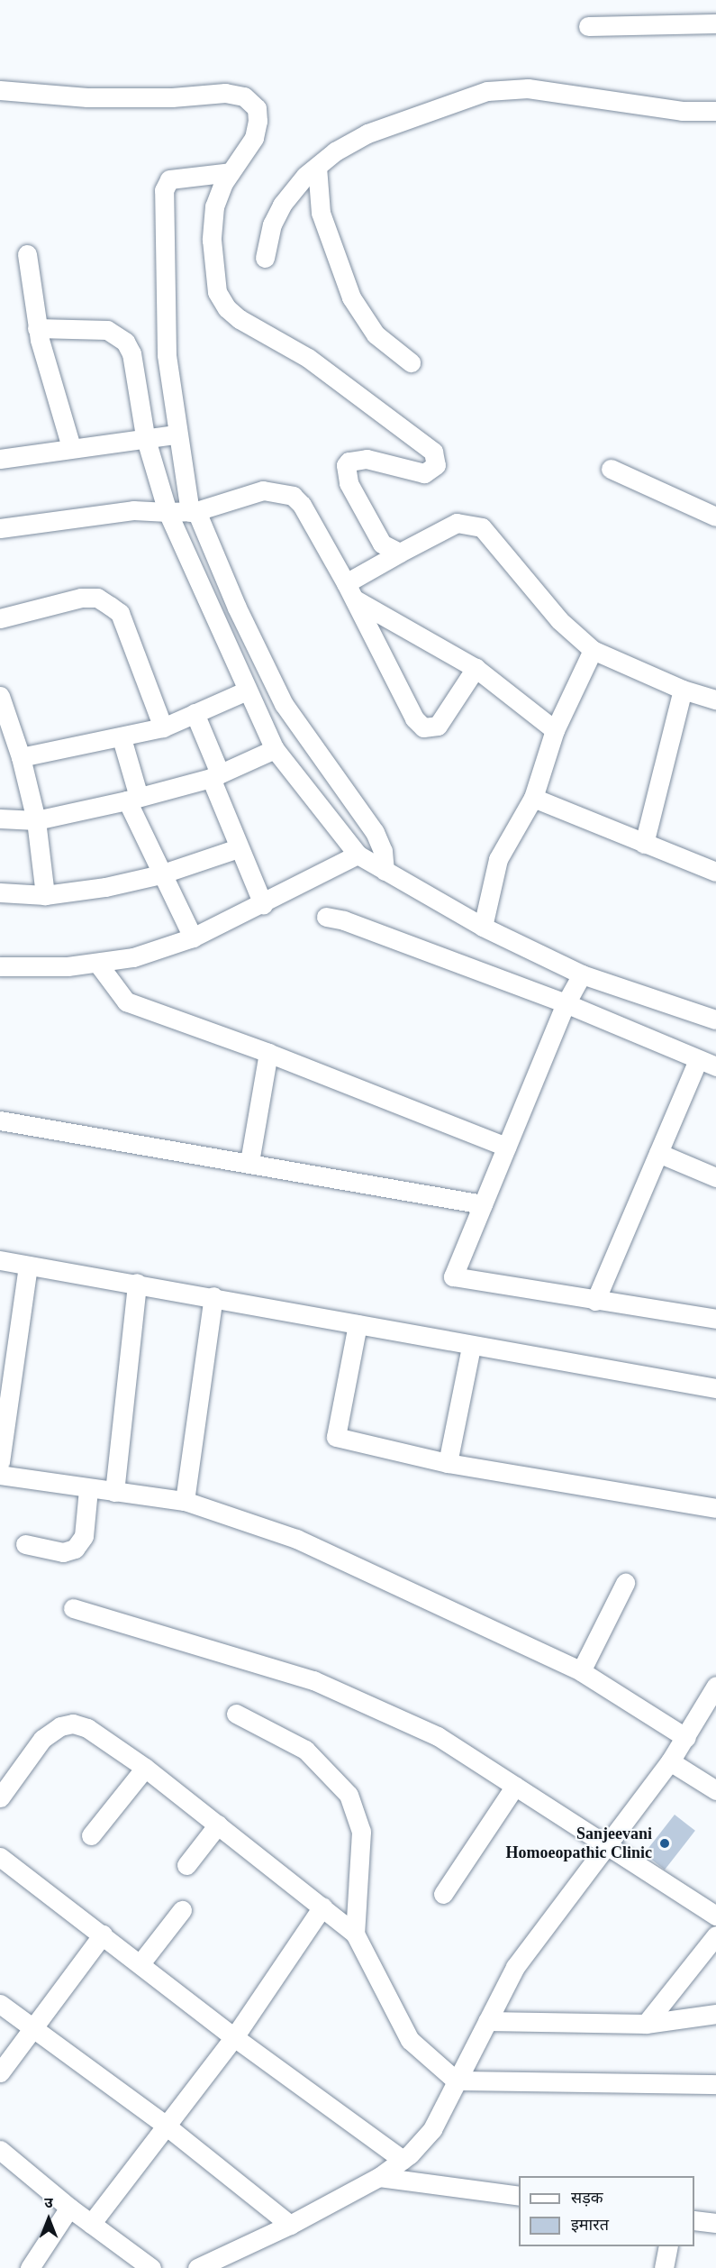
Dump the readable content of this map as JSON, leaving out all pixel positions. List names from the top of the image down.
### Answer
{
  "places": ["Sanjeevani Homoeopathic Clinic"],
  "legend": ["सड़क", "इमारत"],
  "north": "top"
}
